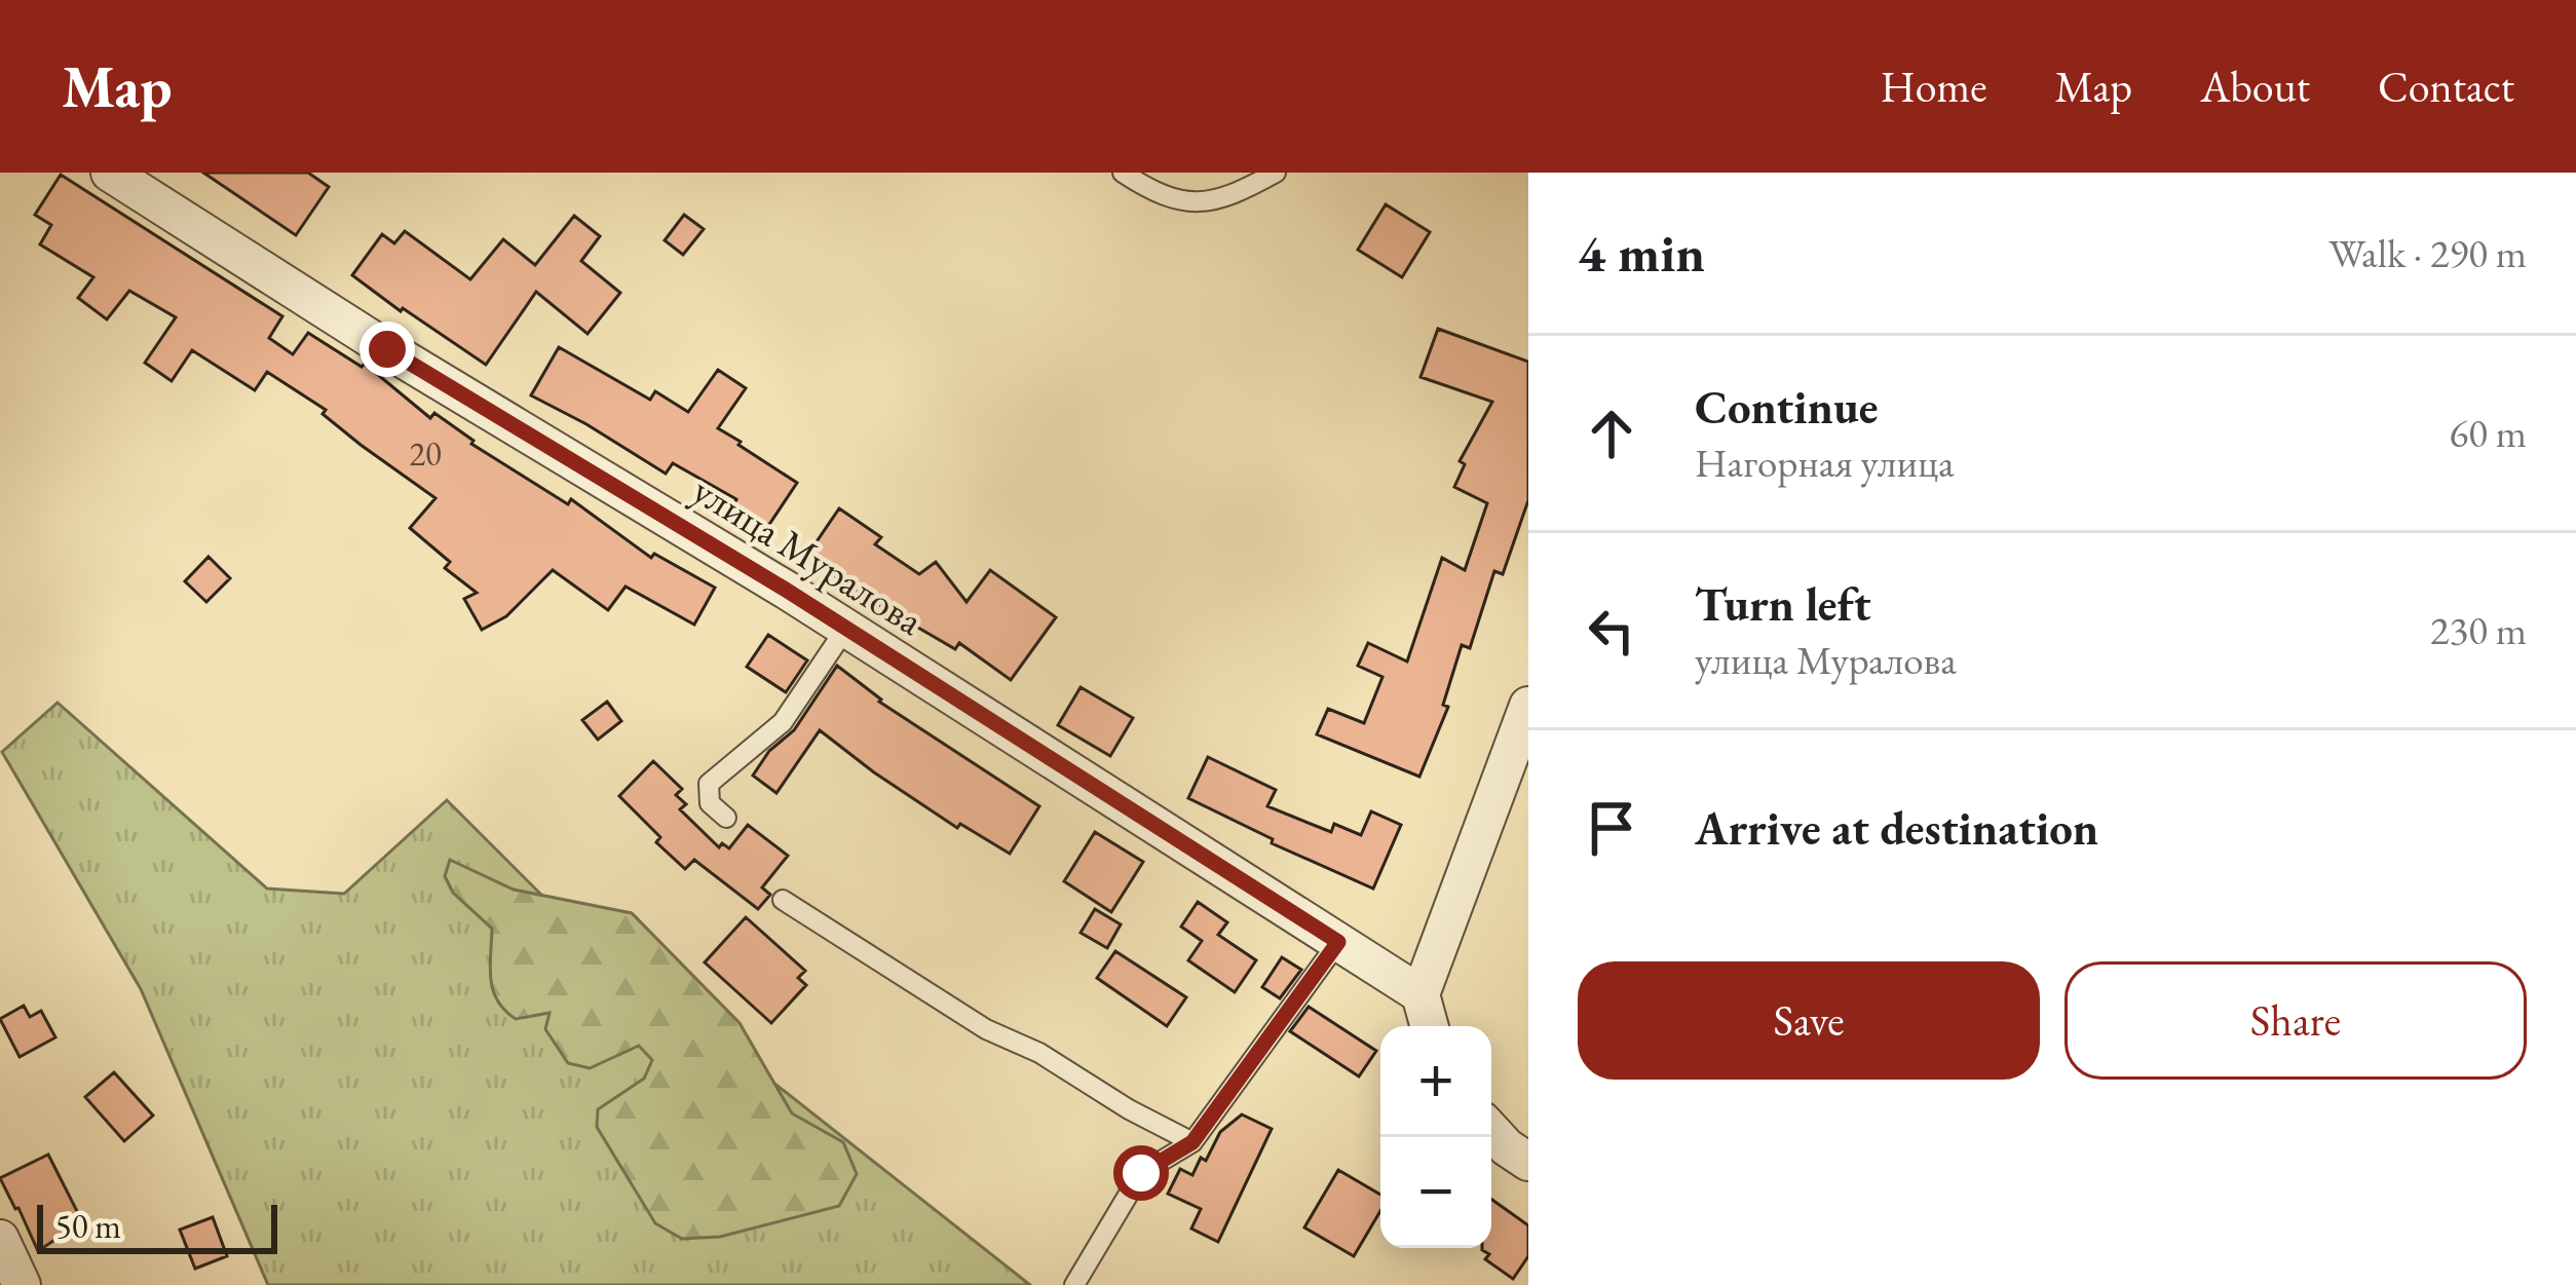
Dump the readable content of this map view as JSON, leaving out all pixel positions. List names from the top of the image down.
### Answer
{
  "streets": {
    "street": ["улица Муралова"]
  },
  "house_numbers": ["20"],
  "scale_bar": "50 m",
  "page": {
    "header": "Map",
    "nav": [
      "Home",
      "Map",
      "About",
      "Contact"
    ],
    "heading": ["4 min", "Walk · 290 m"],
    "list": [
      ["Continue", "Нагорная улица", "60 m"],
      ["Turn left", "улица Муралова", "230 m"],
      "Arrive at destination"
    ],
    "buttons": ["Save", "Share"],
    "map_buttons": ["+", "−"],
    "scale": "50 m"
  }
}
